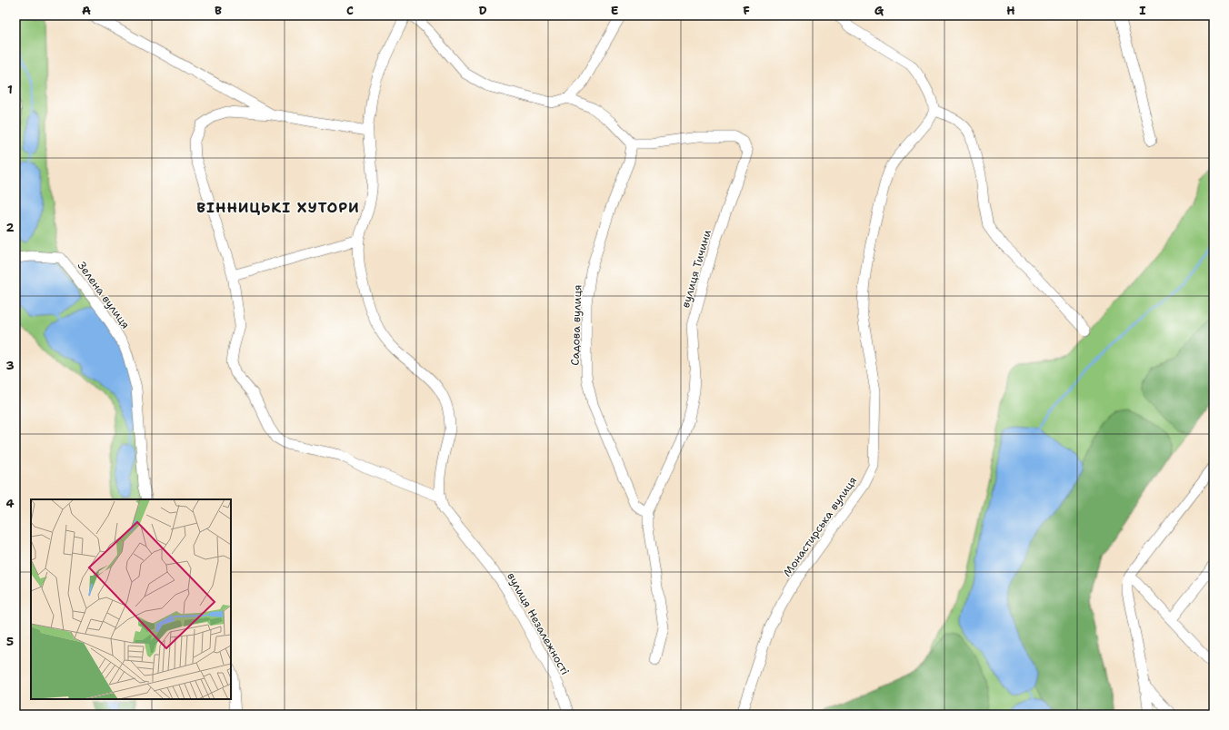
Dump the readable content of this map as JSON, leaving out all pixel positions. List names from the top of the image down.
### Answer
{
  "streets": {
    "street": [
      "вулиця Тичини",
      "Зелена вулиця",
      "Садова вулиця",
      "Монастирська вулиця"
    ]
  },
  "crossings": [
    ["вулиця Тичини", "Садова вулиця"]
  ],
  "districts": ["ВІННИЦЬКІ ХУТОРИ"],
  "grid": {
    "columns": [
      "A",
      "B",
      "C",
      "D",
      "E",
      "F",
      "G",
      "H",
      "I"
    ],
    "rows": [
      "1",
      "2",
      "3",
      "4",
      "5"
    ]
  }
}
